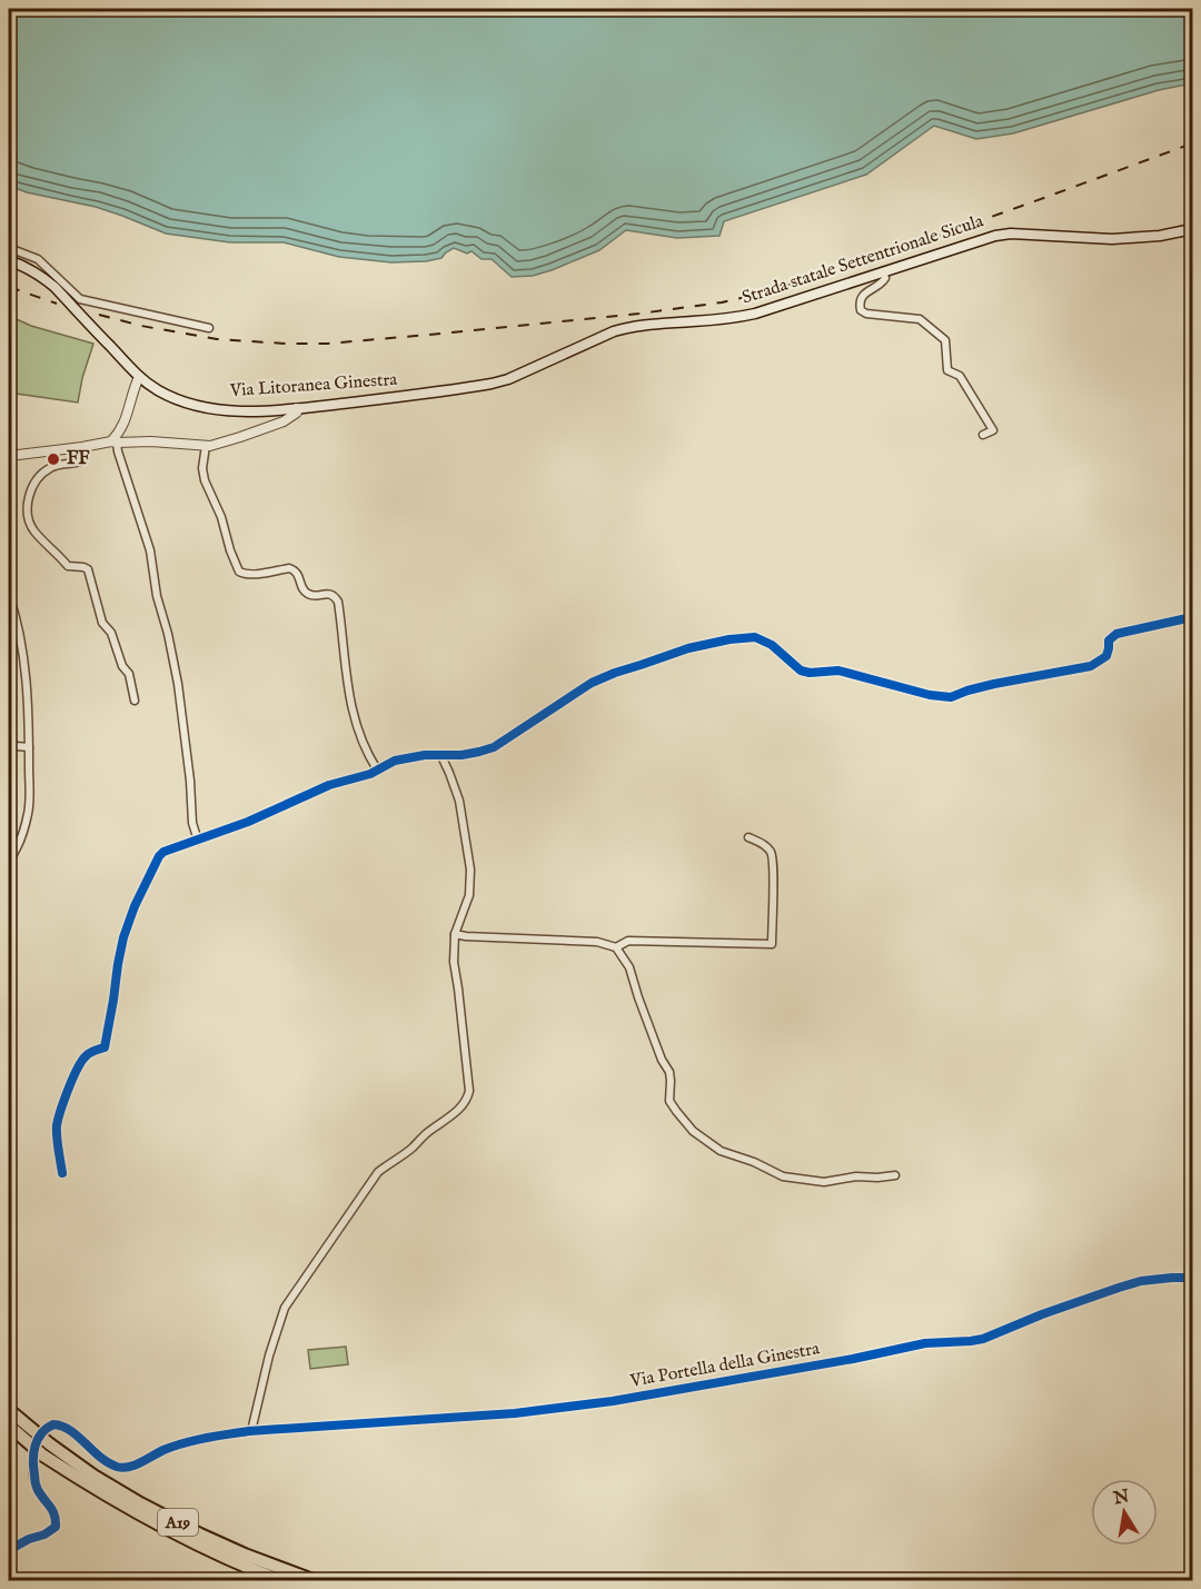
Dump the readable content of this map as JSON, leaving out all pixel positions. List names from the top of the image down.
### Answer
{
  "streets": {
    "highway": ["A19"],
    "main road": ["Strada statale Settentrionale Sicula", "Via Litoranea Ginestra"],
    "street": ["Via Portella della Ginestra"]
  },
  "crossings": [
    ["Strada statale Settentrionale Sicula", "Via Litoranea Ginestra"]
  ],
  "places": ["FF"],
  "north": "top"
}
